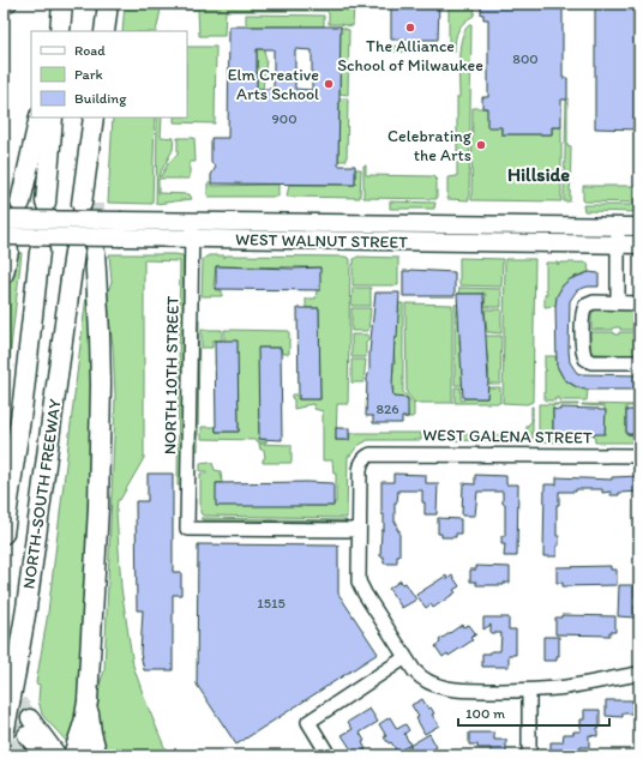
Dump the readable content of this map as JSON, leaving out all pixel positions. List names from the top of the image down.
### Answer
{
  "streets": {
    "highway": ["NORTH-SOUTH FREEWAY"],
    "main road": ["WEST WALNUT STREET"],
    "street": ["NORTH 10TH STREET", "WEST GALENA STREET"]
  },
  "crossings": [
    ["WEST WALNUT STREET", "NORTH 10TH STREET"],
    ["NORTH 10TH STREET", "WEST GALENA STREET"]
  ],
  "districts": ["Hillside"],
  "places": ["The Alliance School of Milwaukee", "Elm Creative Arts School", "Celebrating the Arts"],
  "house_numbers": [
    "800",
    "900",
    "826",
    "1515"
  ],
  "legend": ["Road", "Park", "Building"],
  "scale_bar": "100 m"
}
